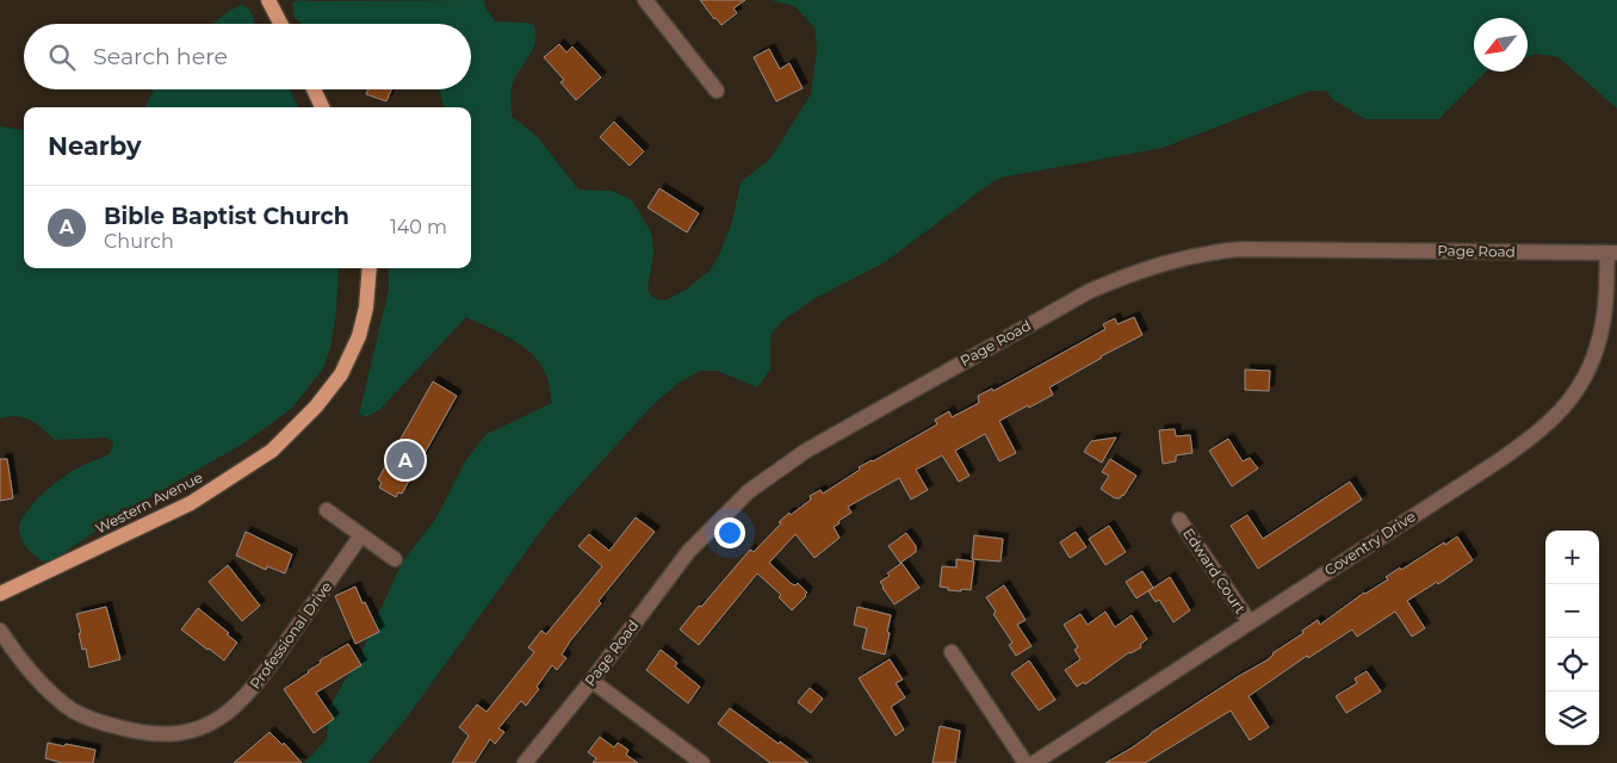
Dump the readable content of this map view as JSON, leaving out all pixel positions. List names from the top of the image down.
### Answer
{
  "streets": {
    "main road": ["Western Avenue"],
    "street": [
      "Page Road",
      "Coventry Drive",
      "Edward Court",
      "Professional Drive"
    ]
  },
  "crossings": [
    ["Page Road", "Coventry Drive"],
    ["Coventry Drive", "Edward Court"]
  ],
  "north": "bottom left",
  "page": {
    "search": "Search here",
    "heading": "Nearby",
    "list": [
      {
        "mark": "A",
        "name": "Bible Baptist Church",
        "note": "Church",
        "value": "140 m"
      }
    ],
    "pins": "A",
    "map_buttons": ["+", "−"]
  }
}
